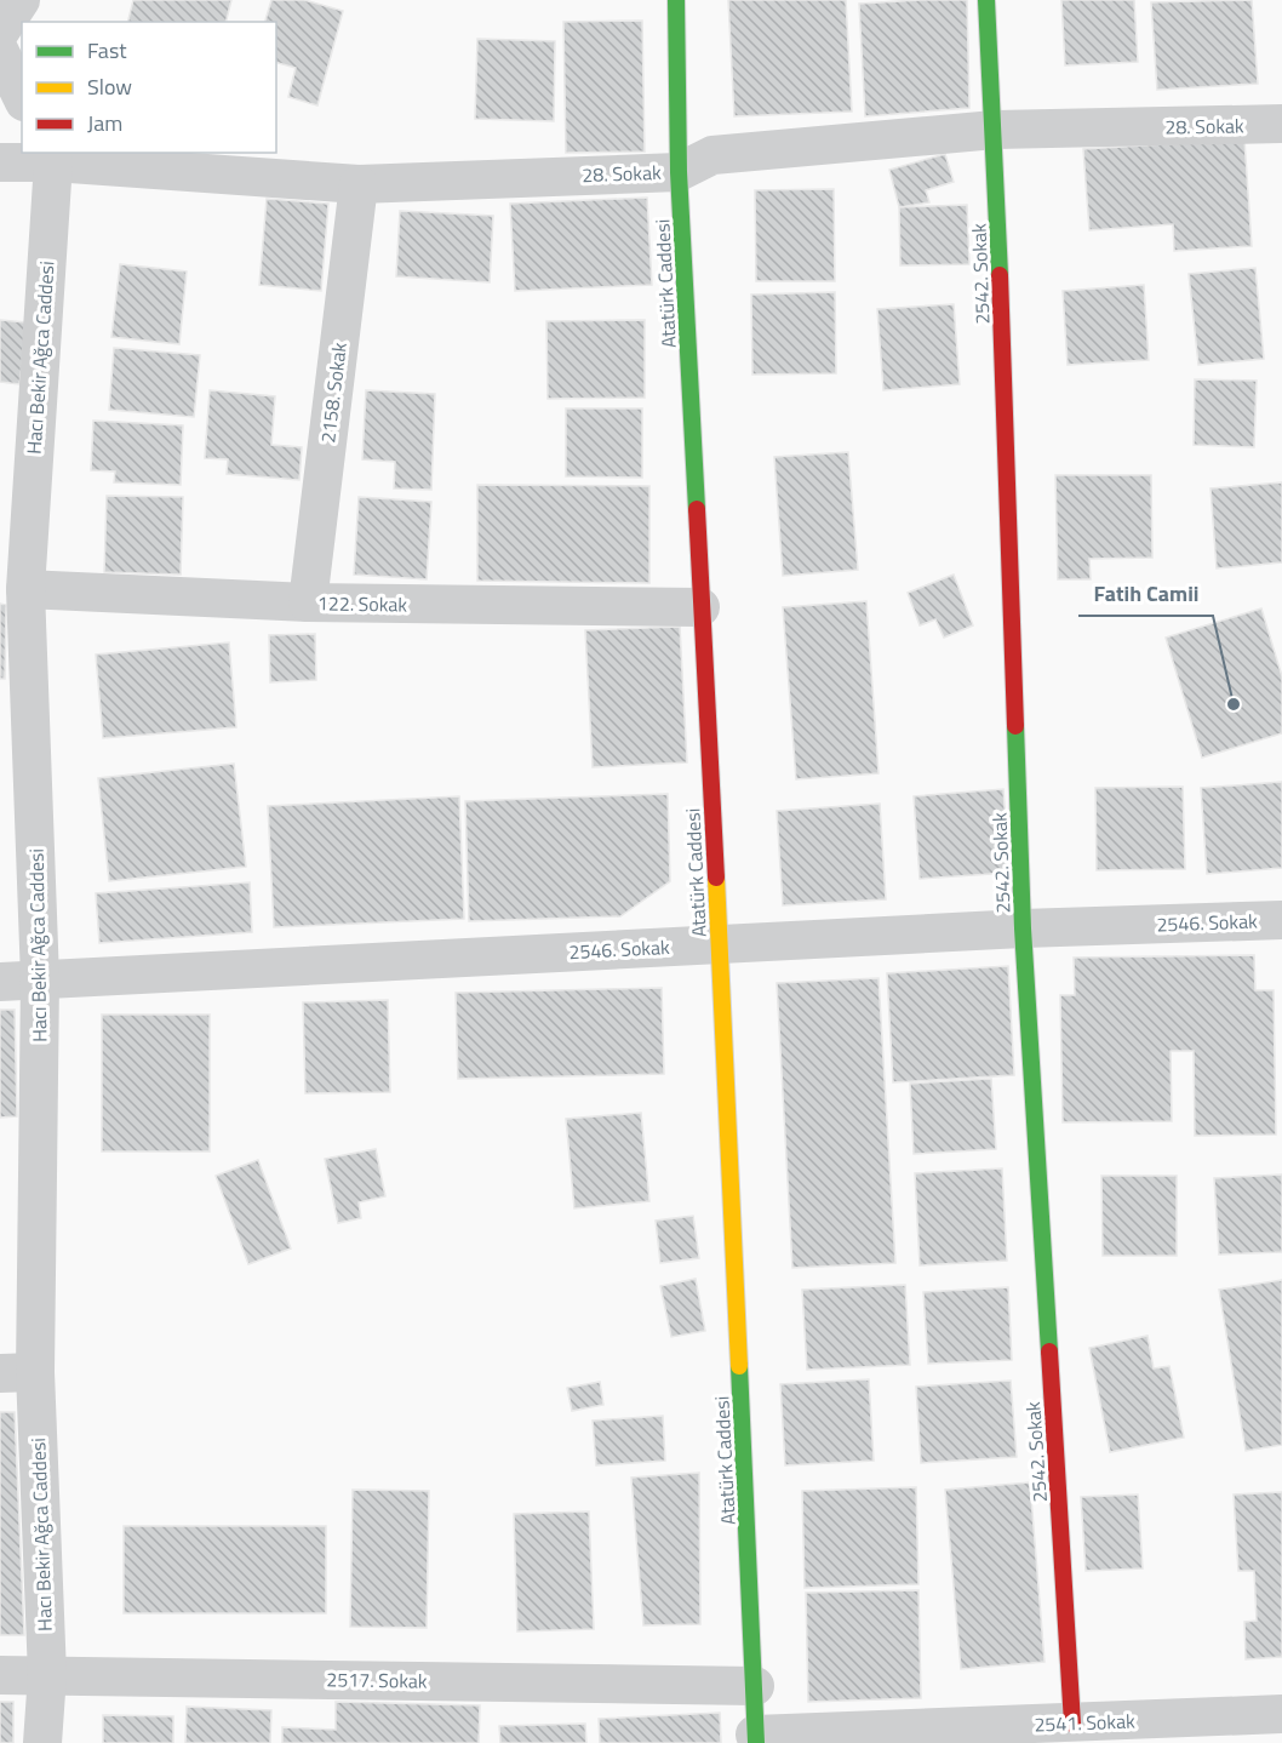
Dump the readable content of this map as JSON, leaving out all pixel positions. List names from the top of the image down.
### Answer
{
  "streets": {
    "street": [
      "28. Sokak",
      "2542. Sokak",
      "Atatürk Caddesi",
      "Hacı Bekir Ağca Caddesi",
      "2158. Sokak",
      "122. Sokak",
      "2546. Sokak",
      "2517. Sokak",
      "2541. Sokak"
    ]
  },
  "crossings": [
    ["28. Sokak", "2542. Sokak"],
    ["28. Sokak", "Atatürk Caddesi"],
    ["28. Sokak", "Hacı Bekir Ağca Caddesi"],
    ["28. Sokak", "2158. Sokak"],
    ["2542. Sokak", "2546. Sokak"],
    ["2542. Sokak", "2541. Sokak"],
    ["Atatürk Caddesi", "122. Sokak"],
    ["Atatürk Caddesi", "2546. Sokak"],
    ["Atatürk Caddesi", "2517. Sokak"],
    ["Atatürk Caddesi", "2541. Sokak"],
    ["Hacı Bekir Ağca Caddesi", "122. Sokak"],
    ["Hacı Bekir Ağca Caddesi", "2546. Sokak"],
    ["Hacı Bekir Ağca Caddesi", "2517. Sokak"],
    ["2158. Sokak", "122. Sokak"]
  ],
  "places": ["Fatih Camii"],
  "legend": ["Fast", "Slow", "Jam"]
}
